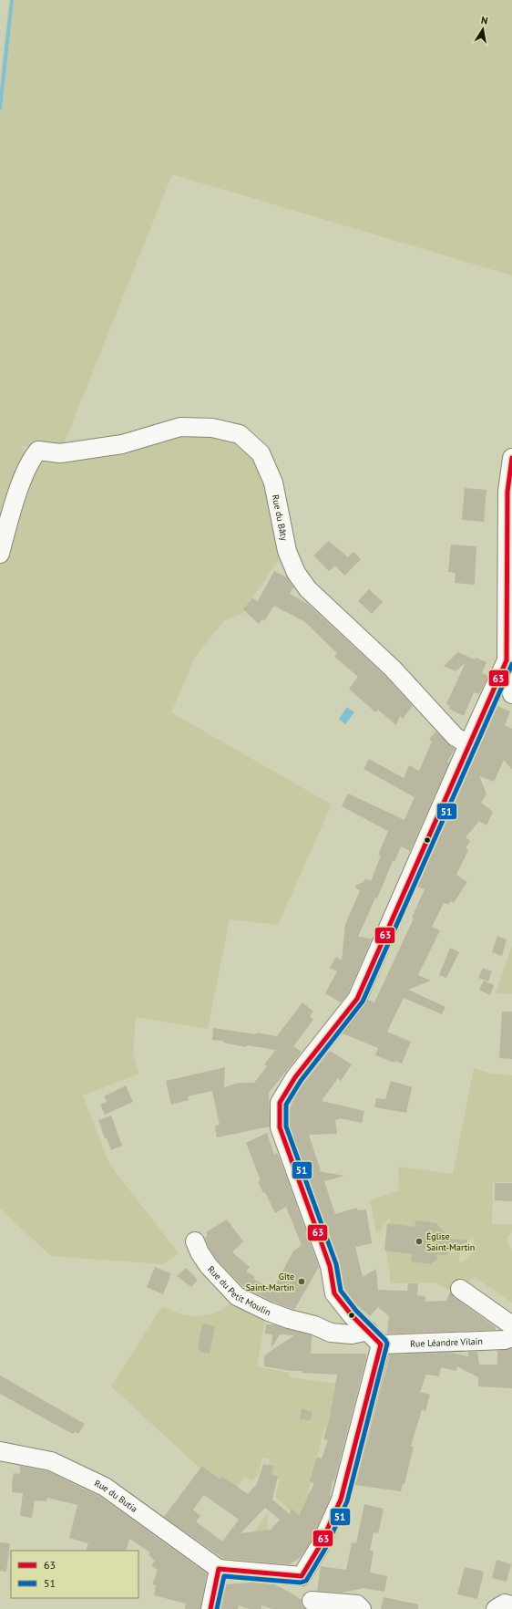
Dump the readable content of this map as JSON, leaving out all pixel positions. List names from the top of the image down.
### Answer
{
  "streets": {
    "street": [
      "Rue du Bâty",
      "Rue du Petit Moulin",
      "Rue Léandre Vilain",
      "Rue du Butia"
    ]
  },
  "places": ["Église Saint-Martin", "Gîte Saint-Martin"],
  "lines": ["transit line 63", "transit line 51"],
  "legend": ["63", "51"],
  "north": "top"
}
